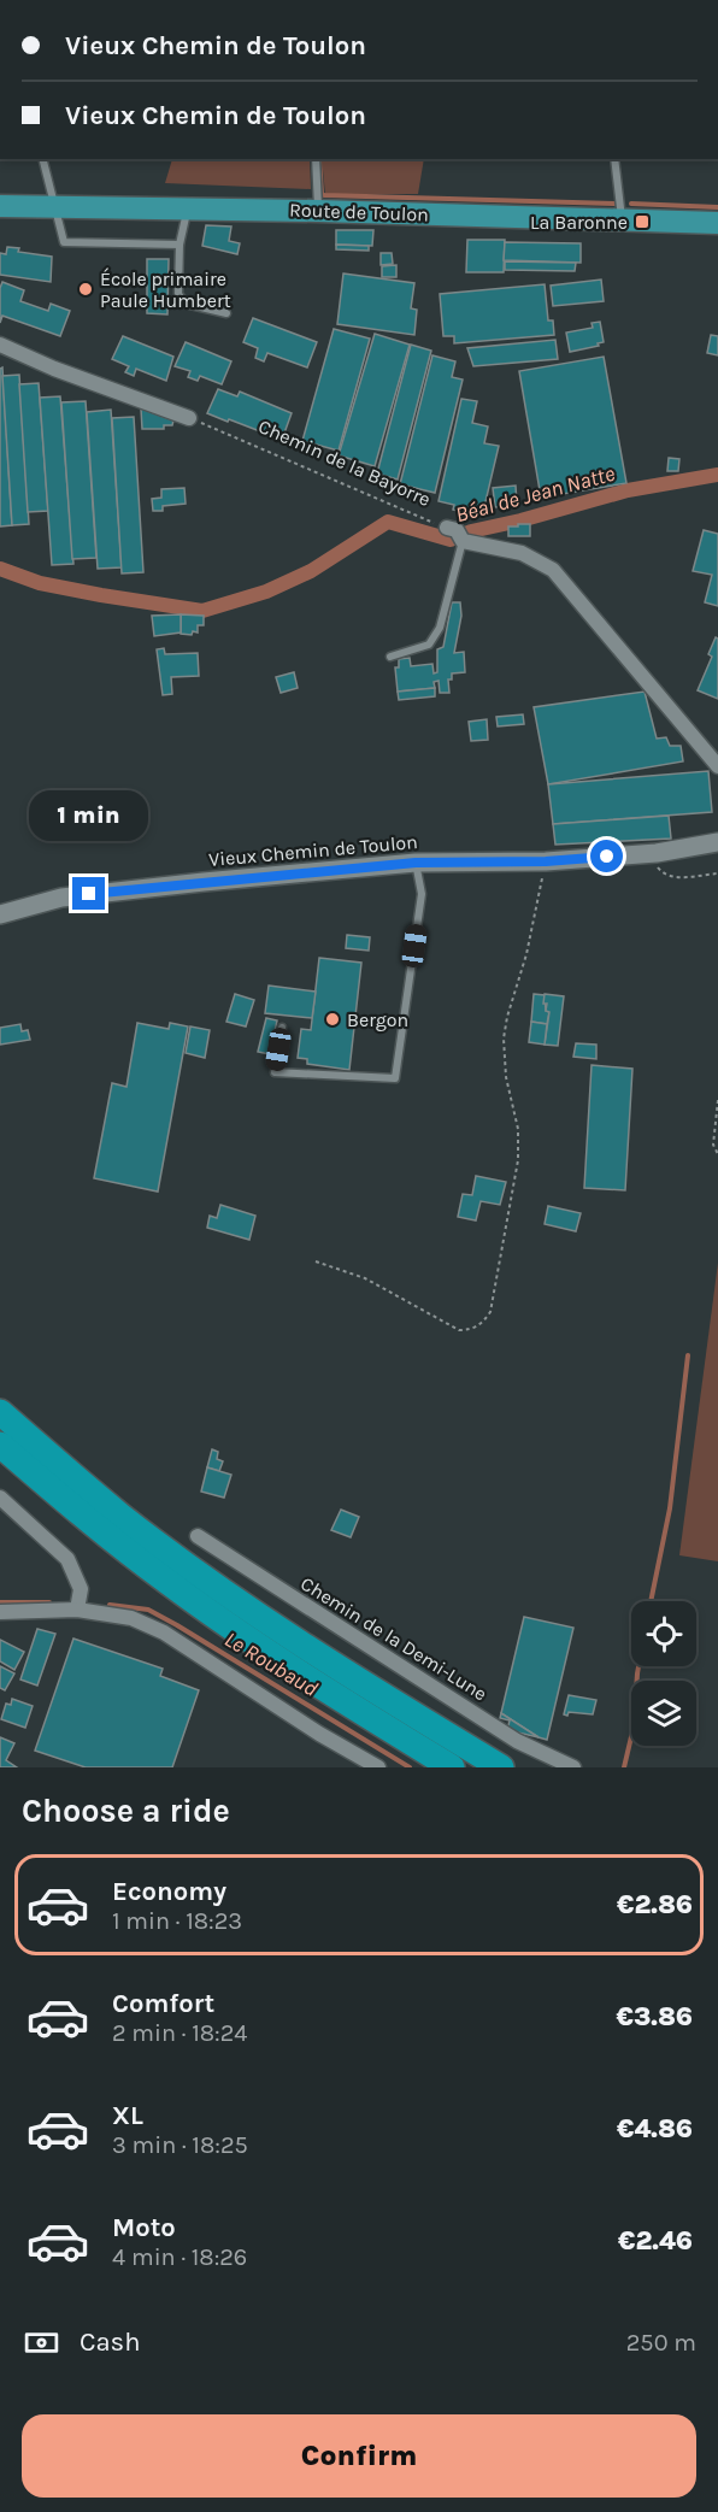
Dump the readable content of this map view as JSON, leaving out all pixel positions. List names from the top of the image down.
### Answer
{
  "streets": {
    "main road": ["Route de Toulon"],
    "street": ["Vieux Chemin de Toulon", "Chemin de la Demi-Lune"],
    "path": ["Chemin de la Bayorre"]
  },
  "water": ["Béal de Jean Natte", "Le Roubaud"],
  "places": {
    "transit": ["La Baronne"],
    "other": ["École primaire Paule Humbert", "Bergon"]
  },
  "page": {
    "banner": ["Vieux Chemin de Toulon", "Vieux Chemin de Toulon"],
    "bubble": "1 min",
    "heading": "Choose a ride",
    "list": [
      {
        "name": "Economy",
        "note": "1 min · 18:23",
        "value": "€2.86"
      },
      {
        "name": "Comfort",
        "note": "2 min · 18:24",
        "value": "€3.86"
      },
      {
        "name": "XL",
        "note": "3 min · 18:25",
        "value": "€4.86"
      },
      {
        "name": "Moto",
        "note": "4 min · 18:26",
        "value": "€2.46"
      }
    ],
    "pay": ["Cash", "250 m"],
    "buttons": "Confirm"
  }
}
